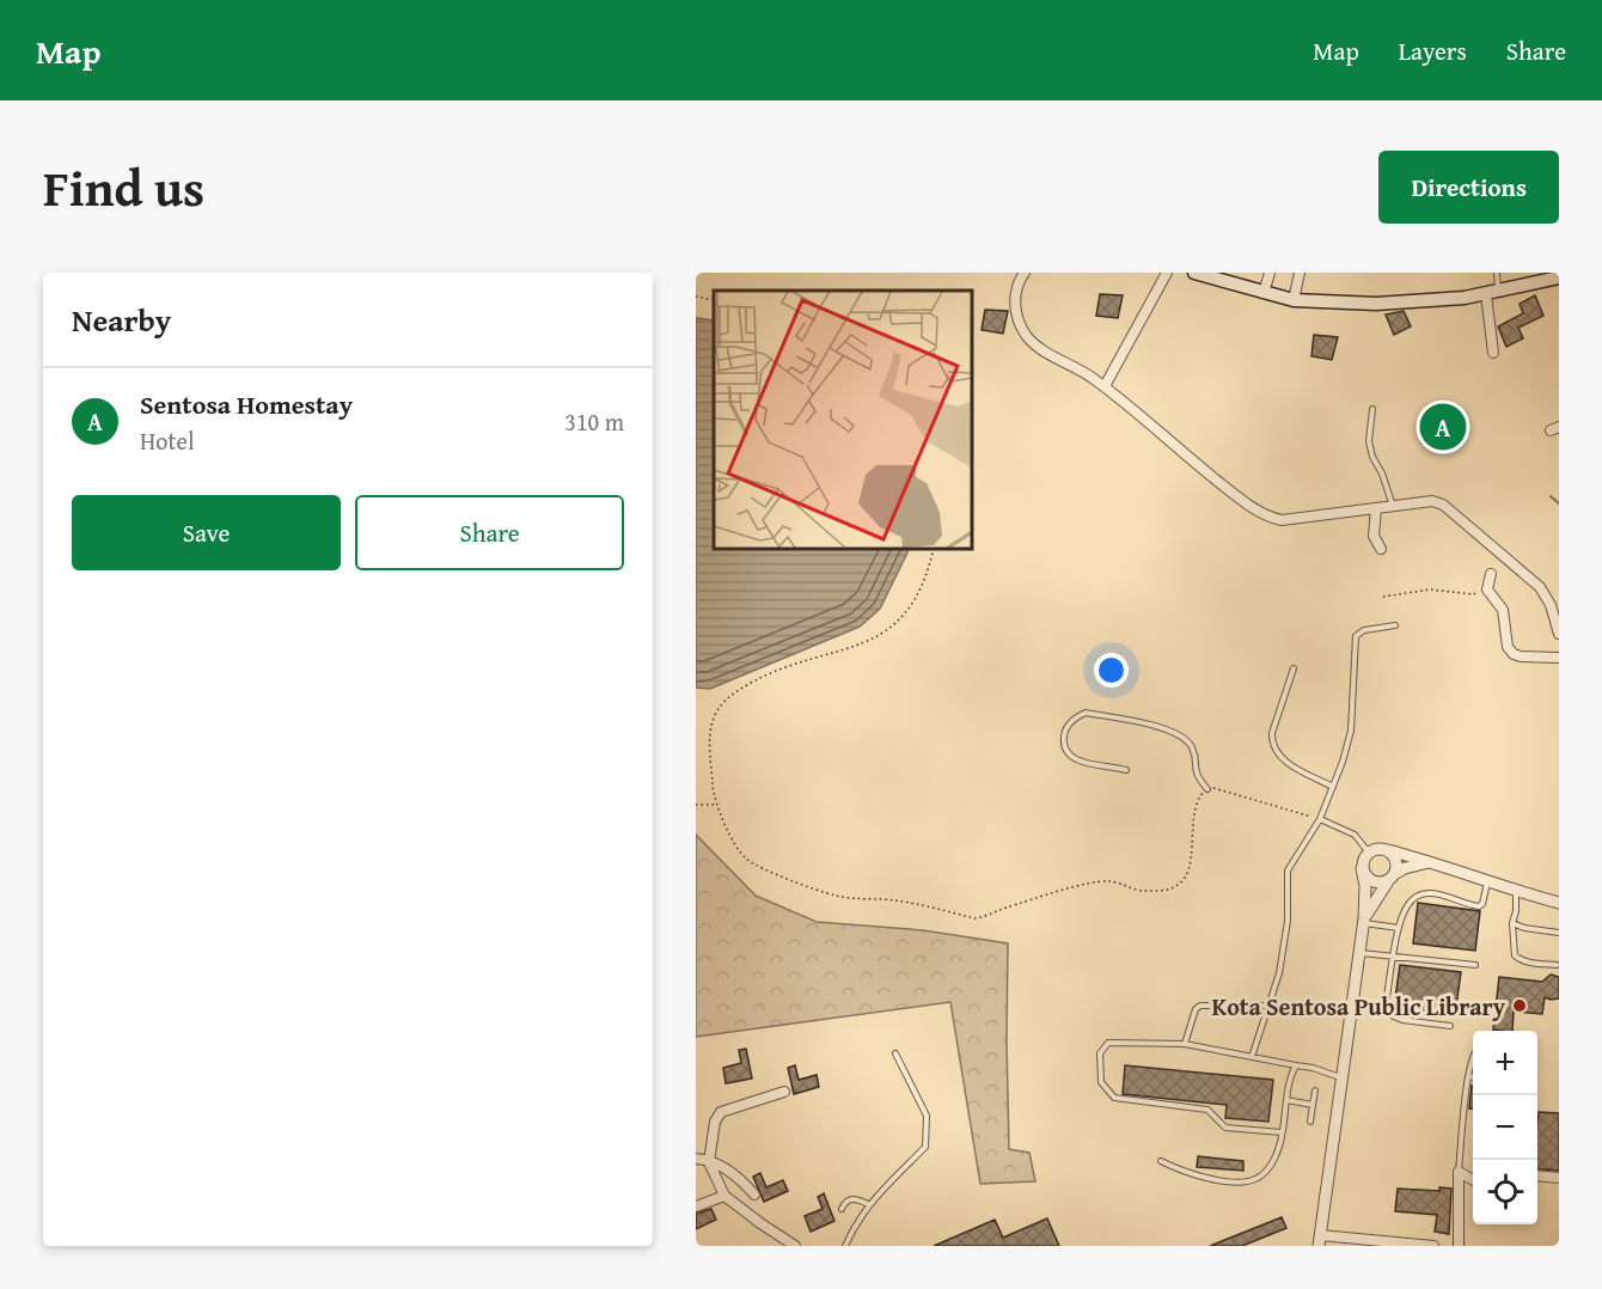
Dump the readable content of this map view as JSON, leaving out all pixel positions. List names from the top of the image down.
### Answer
{
  "places": ["Kota Sentosa Public Library"],
  "page": {
    "header": "Map",
    "nav": ["Map", "Layers", "Share"],
    "title": "Find us",
    "buttons": [
      "Directions",
      ["Save", "Share"]
    ],
    "heading": "Nearby",
    "list": [
      {
        "mark": "A",
        "name": "Sentosa Homestay",
        "note": "Hotel",
        "value": "310 m"
      }
    ],
    "pins": "A",
    "map_buttons": ["+", "−"]
  }
}
